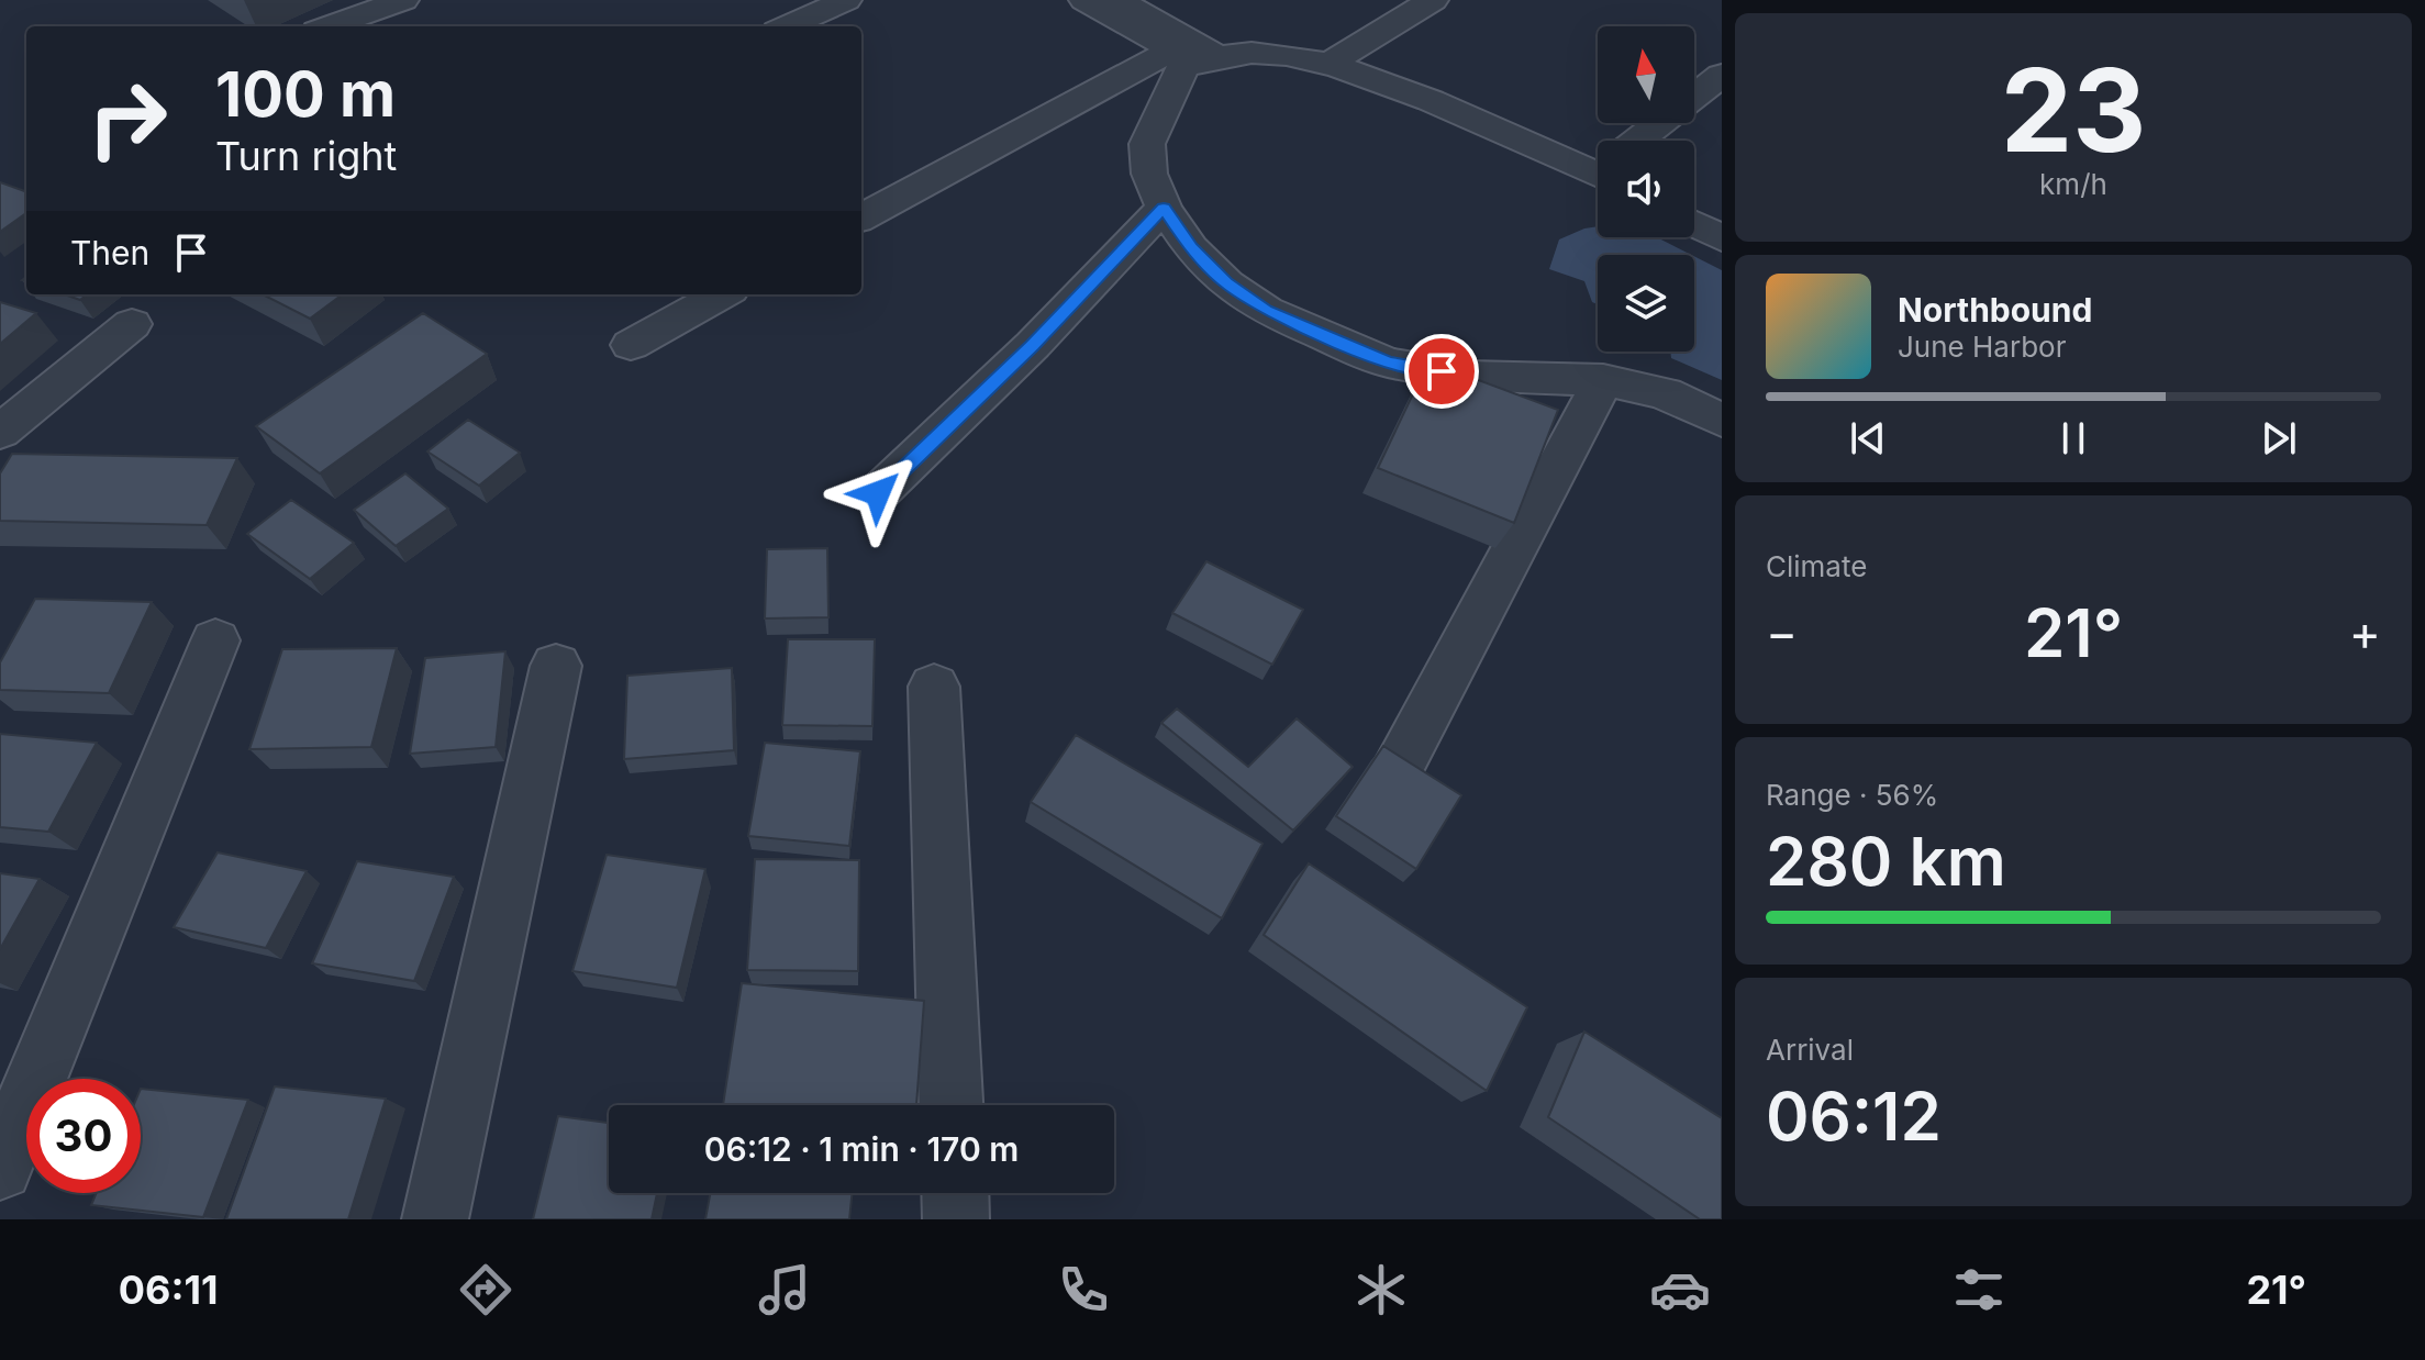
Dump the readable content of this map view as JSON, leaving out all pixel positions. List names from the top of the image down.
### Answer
{
  "north": "top",
  "page": {
    "tile": [
      ["23", "km/h"],
      "Climate",
      ["Range · 56%", "280 km"],
      ["Arrival", "06:12"]
    ],
    "turn": ["100 m", "Turn right"],
    "then": "Then",
    "song": ["Northbound", "June Harbor"],
    "heat": ["−", "21°", "+"],
    "limit": "30",
    "trip": "06:12 · 1 min · 170 m",
    "tabs": ["06:11", "21°"]
  }
}
